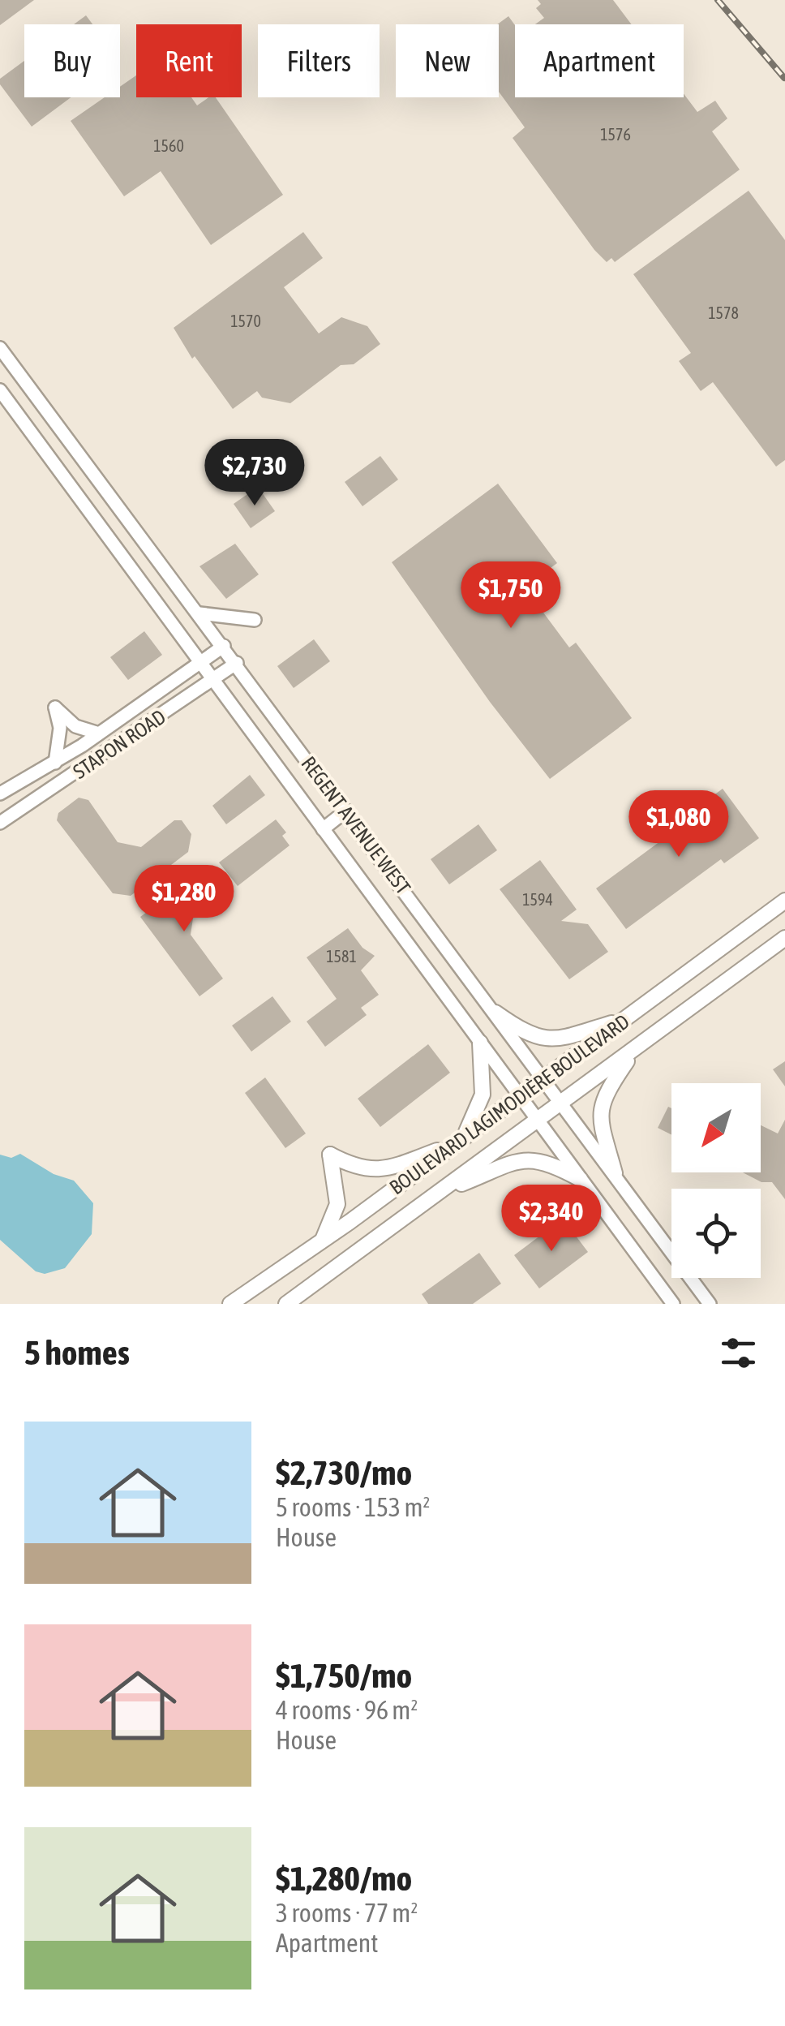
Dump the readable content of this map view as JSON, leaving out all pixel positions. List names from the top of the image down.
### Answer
{
  "streets": {
    "main road": ["STAPON ROAD", "REGENT AVENUE WEST", "BOULEVARD LAGIMODIÈRE BOULEVARD"]
  },
  "crossings": [
    ["STAPON ROAD", "REGENT AVENUE WEST"],
    ["REGENT AVENUE WEST", "BOULEVARD LAGIMODIÈRE BOULEVARD"]
  ],
  "house_numbers": [
    "1576",
    "1560",
    "1578",
    "1570",
    "1594",
    "1581"
  ],
  "north": "bottom left",
  "page": {
    "chip": [
      "Buy",
      "Rent",
      "Filters",
      "New",
      "Apartment"
    ],
    "price": [
      "$2,730",
      "$1,750",
      "$1,080",
      "$1,280",
      "$2,340"
    ],
    "heading": "5 homes",
    "list": [
      {
        "name": "$2,730/mo",
        "note": "5 rooms · 153 m² · House"
      },
      {
        "name": "$1,750/mo",
        "note": "4 rooms · 96 m² · House"
      },
      {
        "name": "$1,280/mo",
        "note": "3 rooms · 77 m² · Apartment"
      }
    ]
  }
}
